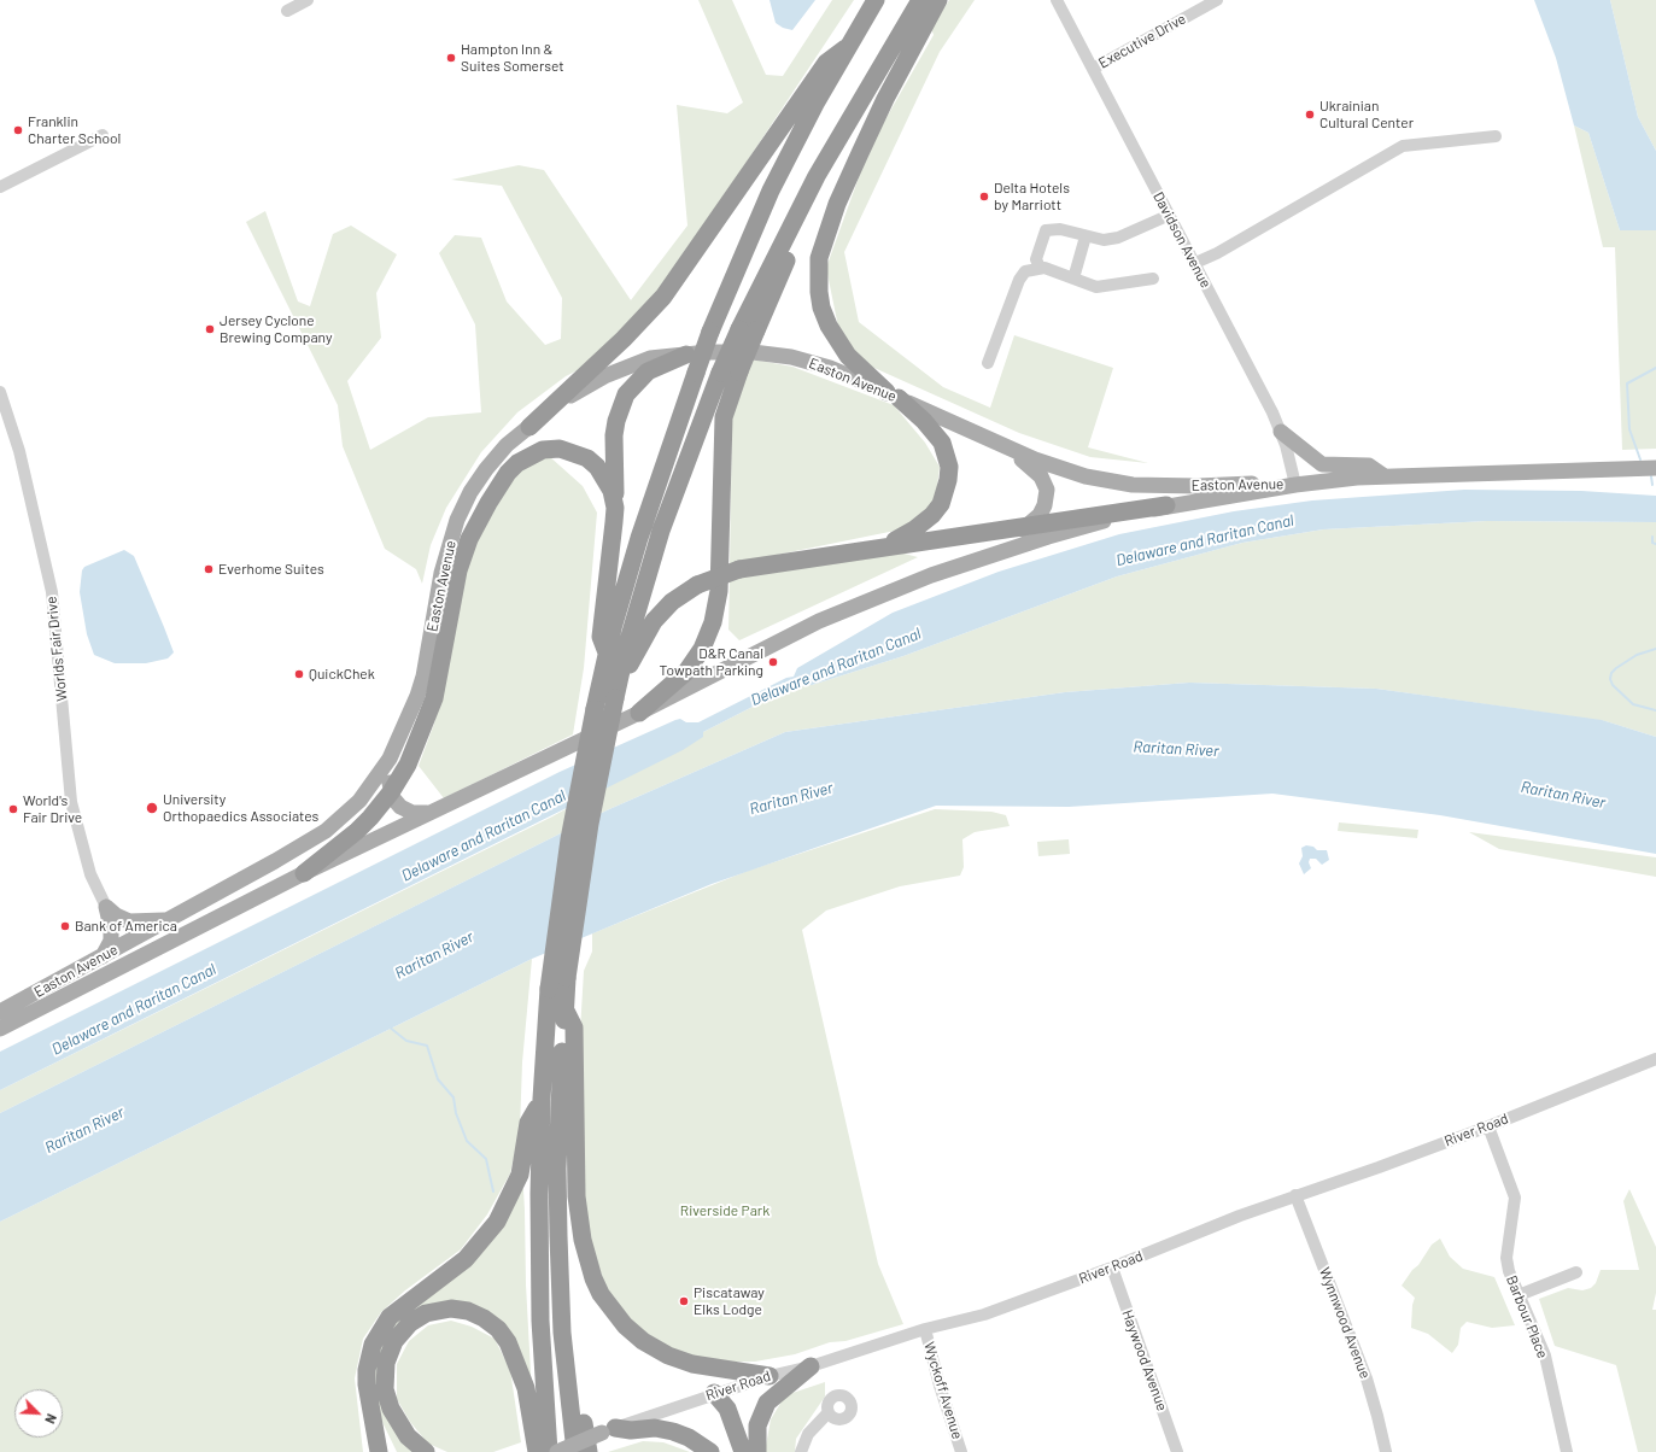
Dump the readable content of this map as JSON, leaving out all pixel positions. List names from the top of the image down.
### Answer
{
  "streets": {
    "main road": ["Easton Avenue", "River Road"],
    "street": [
      "Executive Drive",
      "Davidson Avenue",
      "Worlds Fair Drive",
      "Barbour Place",
      "Wynnwood Avenue",
      "Haywood Avenue",
      "Wyckoff Avenue"
    ]
  },
  "crossings": [
    ["Executive Drive", "Davidson Avenue"],
    ["Davidson Avenue", "Easton Avenue"],
    ["River Road", "Barbour Place"],
    ["River Road", "Wynnwood Avenue"],
    ["River Road", "Haywood Avenue"],
    ["River Road", "Wyckoff Avenue"]
  ],
  "water": ["Delaware and Raritan Canal", "Raritan River"],
  "parks": ["Riverside Park"],
  "places": [
    "Hampton Inn & Suites Somerset",
    "Ukrainian Cultural Center",
    "Franklin Charter School",
    "Delta Hotels by Marriott",
    "Jersey Cyclone Brewing Company",
    "Everhome Suites",
    "D&R Canal Towpath Parking",
    "QuickChek",
    "University Orthopaedics Associates",
    "World's Fair Drive",
    "Bank of America",
    "Piscataway Elks Lodge"
  ],
  "north": "bottom right"
}
